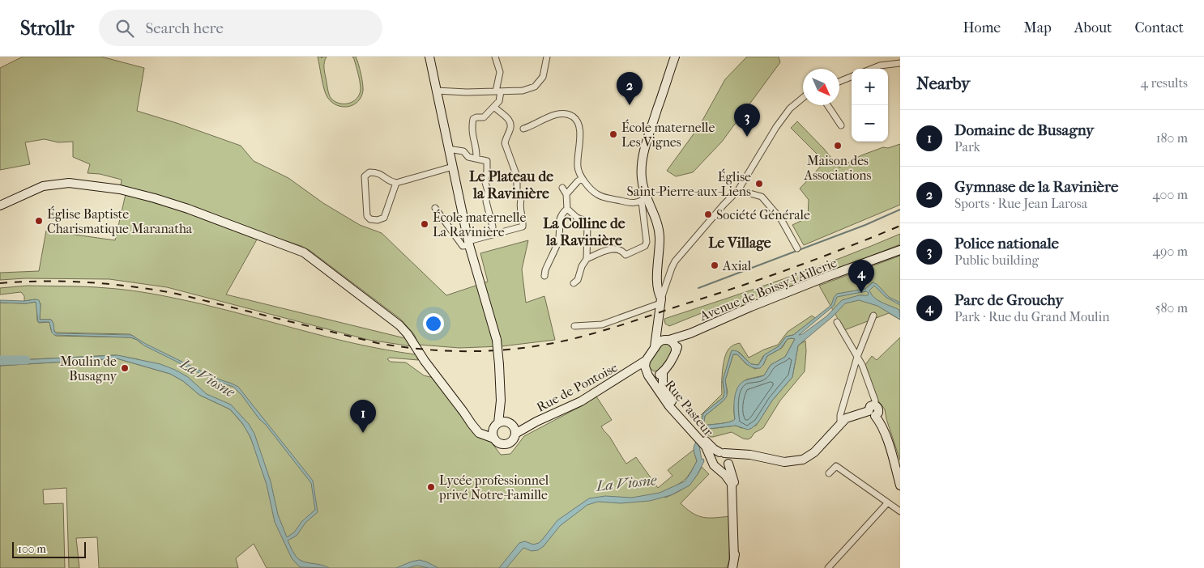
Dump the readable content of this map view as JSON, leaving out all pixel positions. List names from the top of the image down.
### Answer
{
  "streets": {
    "main road": ["Avenue de Boissy-l'Aillerie", "Rue de Pontoise", "Rue Pasteur"]
  },
  "crossings": [
    ["Avenue de Boissy-l'Aillerie", "Rue Pasteur"],
    ["Rue de Pontoise", "Rue Pasteur"]
  ],
  "districts": ["Le Plateau de la Ravinière", "La Colline de la Ravinière", "Le Village"],
  "water": ["La Viosne"],
  "places": [
    "École maternelle Les Vignes",
    "Maison des Associations",
    "Église Saint-Pierre-aux-Liens",
    "Société Générale",
    "Église Baptiste Charismatique Maranatha",
    "École maternelle La Ravinière",
    "Axial",
    "Moulin de Busagny",
    "Lycée professionnel privé Notre-Famille"
  ],
  "scale_bar": "100 m",
  "north": "bottom right",
  "page": {
    "header": "Strollr",
    "search": "Search here",
    "nav": [
      "Home",
      "Map",
      "About",
      "Contact"
    ],
    "heading": ["Nearby", "4 results"],
    "map_buttons": ["+", "−"],
    "pins": [
      "2",
      "3",
      "4",
      "1"
    ],
    "list": [
      {
        "mark": "1",
        "name": "Domaine de Busagny",
        "note": "Park",
        "value": "180 m"
      },
      {
        "mark": "2",
        "name": "Gymnase de la Ravinière",
        "note": "Sports · Rue Jean Larosa",
        "value": "400 m"
      },
      {
        "mark": "3",
        "name": "Police nationale",
        "note": "Public building",
        "value": "490 m"
      },
      {
        "mark": "4",
        "name": "Parc de Grouchy",
        "note": "Park · Rue du Grand Moulin",
        "value": "580 m"
      }
    ],
    "scale": "100 m"
  }
}
